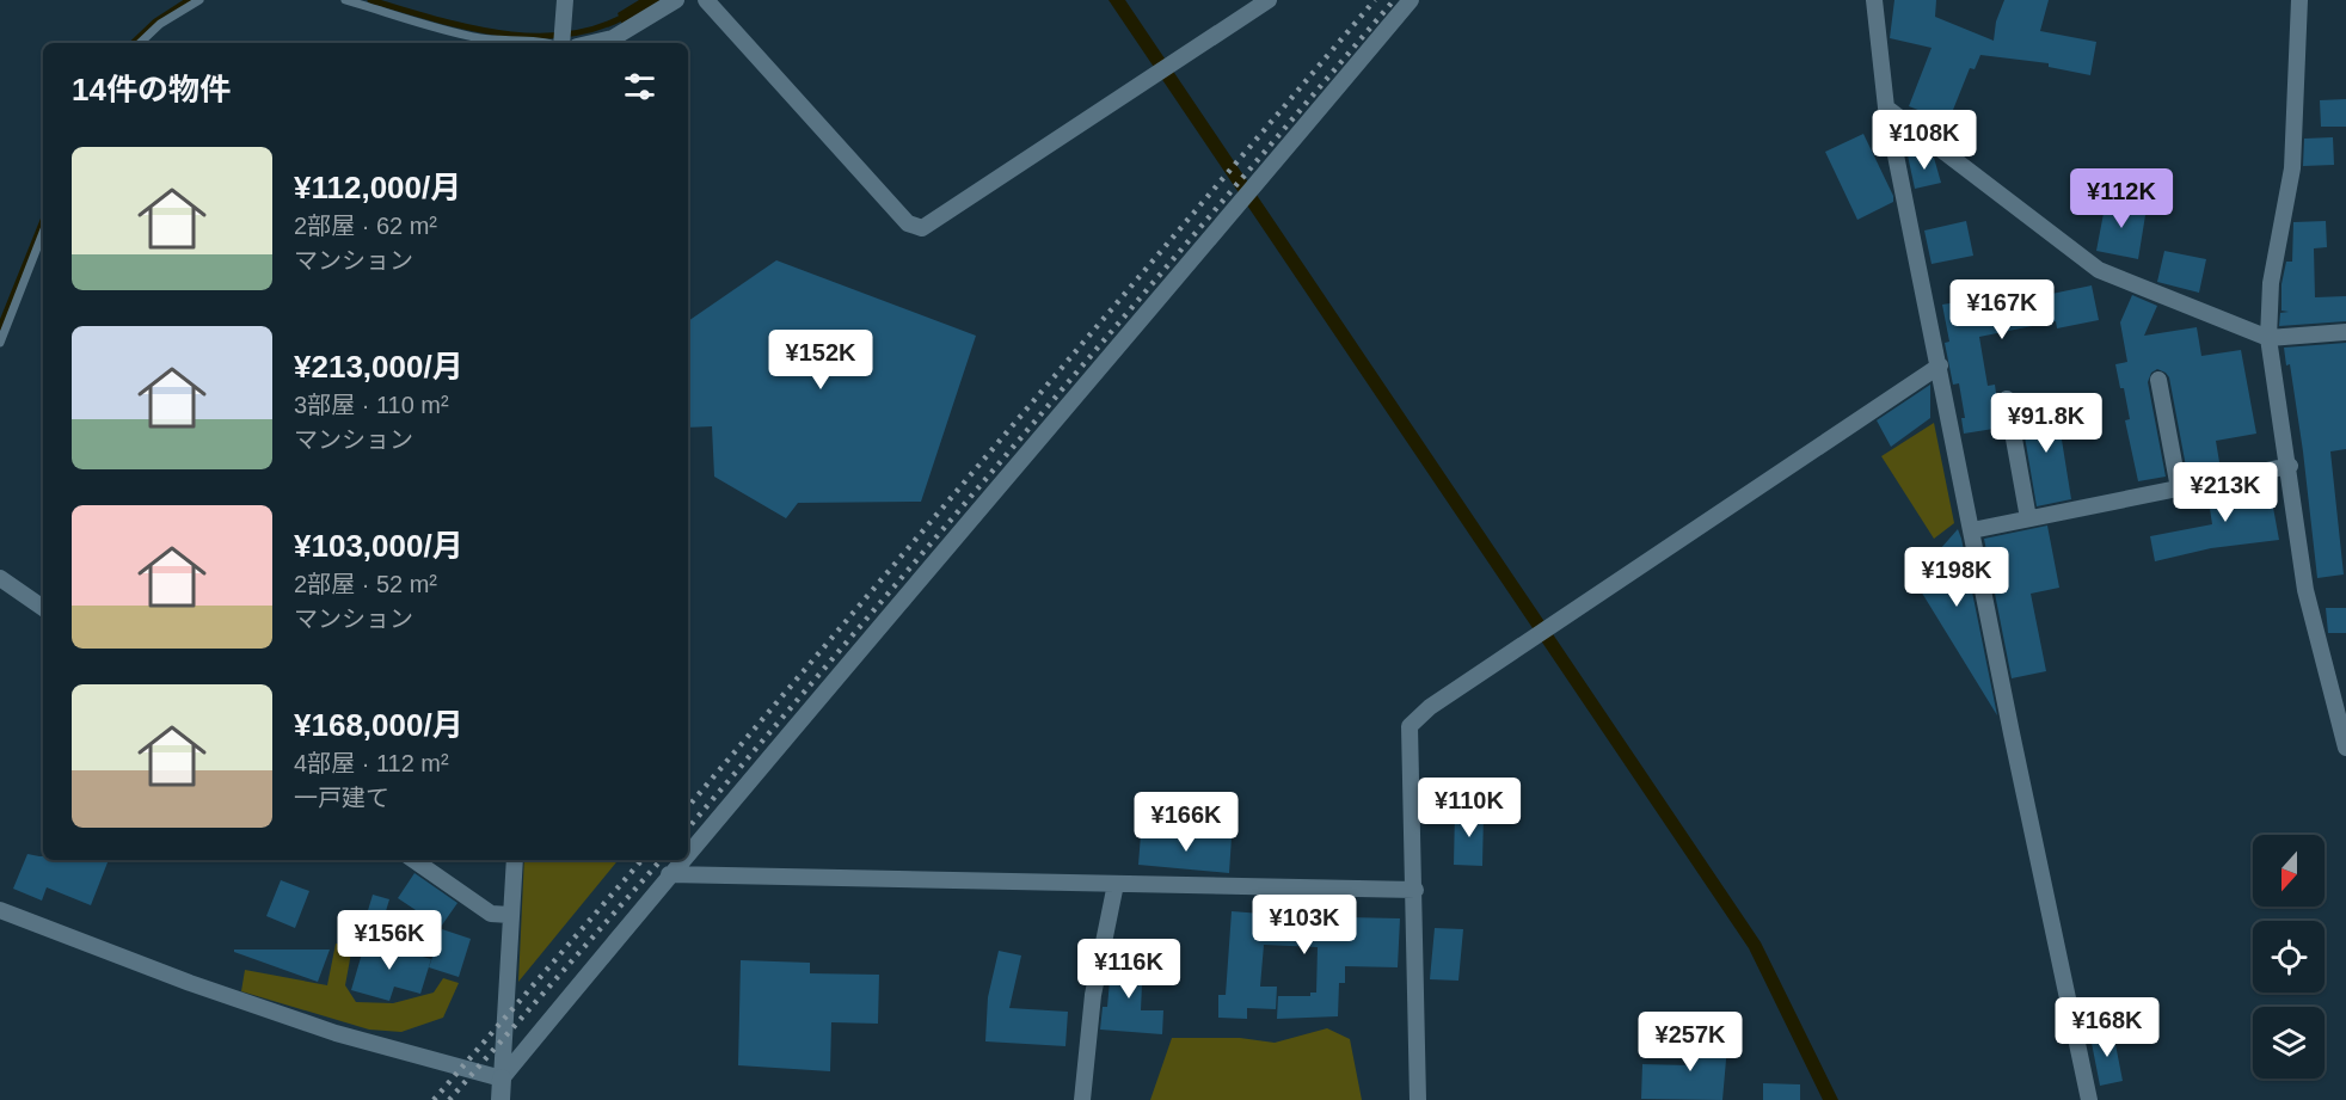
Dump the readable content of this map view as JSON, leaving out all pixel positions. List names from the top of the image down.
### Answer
{
  "north": "bottom",
  "page": {
    "heading": "14件の物件",
    "price": [
      "¥108K",
      "¥112K",
      "¥167K",
      "¥152K",
      "¥91.8K",
      "¥213K",
      "¥198K",
      "¥110K",
      "¥166K",
      "¥103K",
      "¥156K",
      "¥116K",
      "¥168K",
      "¥257K"
    ],
    "list": [
      {
        "name": "¥112,000/月",
        "note": "2部屋 · 62 m² · マンション"
      },
      {
        "name": "¥213,000/月",
        "note": "3部屋 · 110 m² · マンション"
      },
      {
        "name": "¥103,000/月",
        "note": "2部屋 · 52 m² · マンション"
      },
      {
        "name": "¥168,000/月",
        "note": "4部屋 · 112 m² · 一戸建て"
      }
    ]
  }
}
